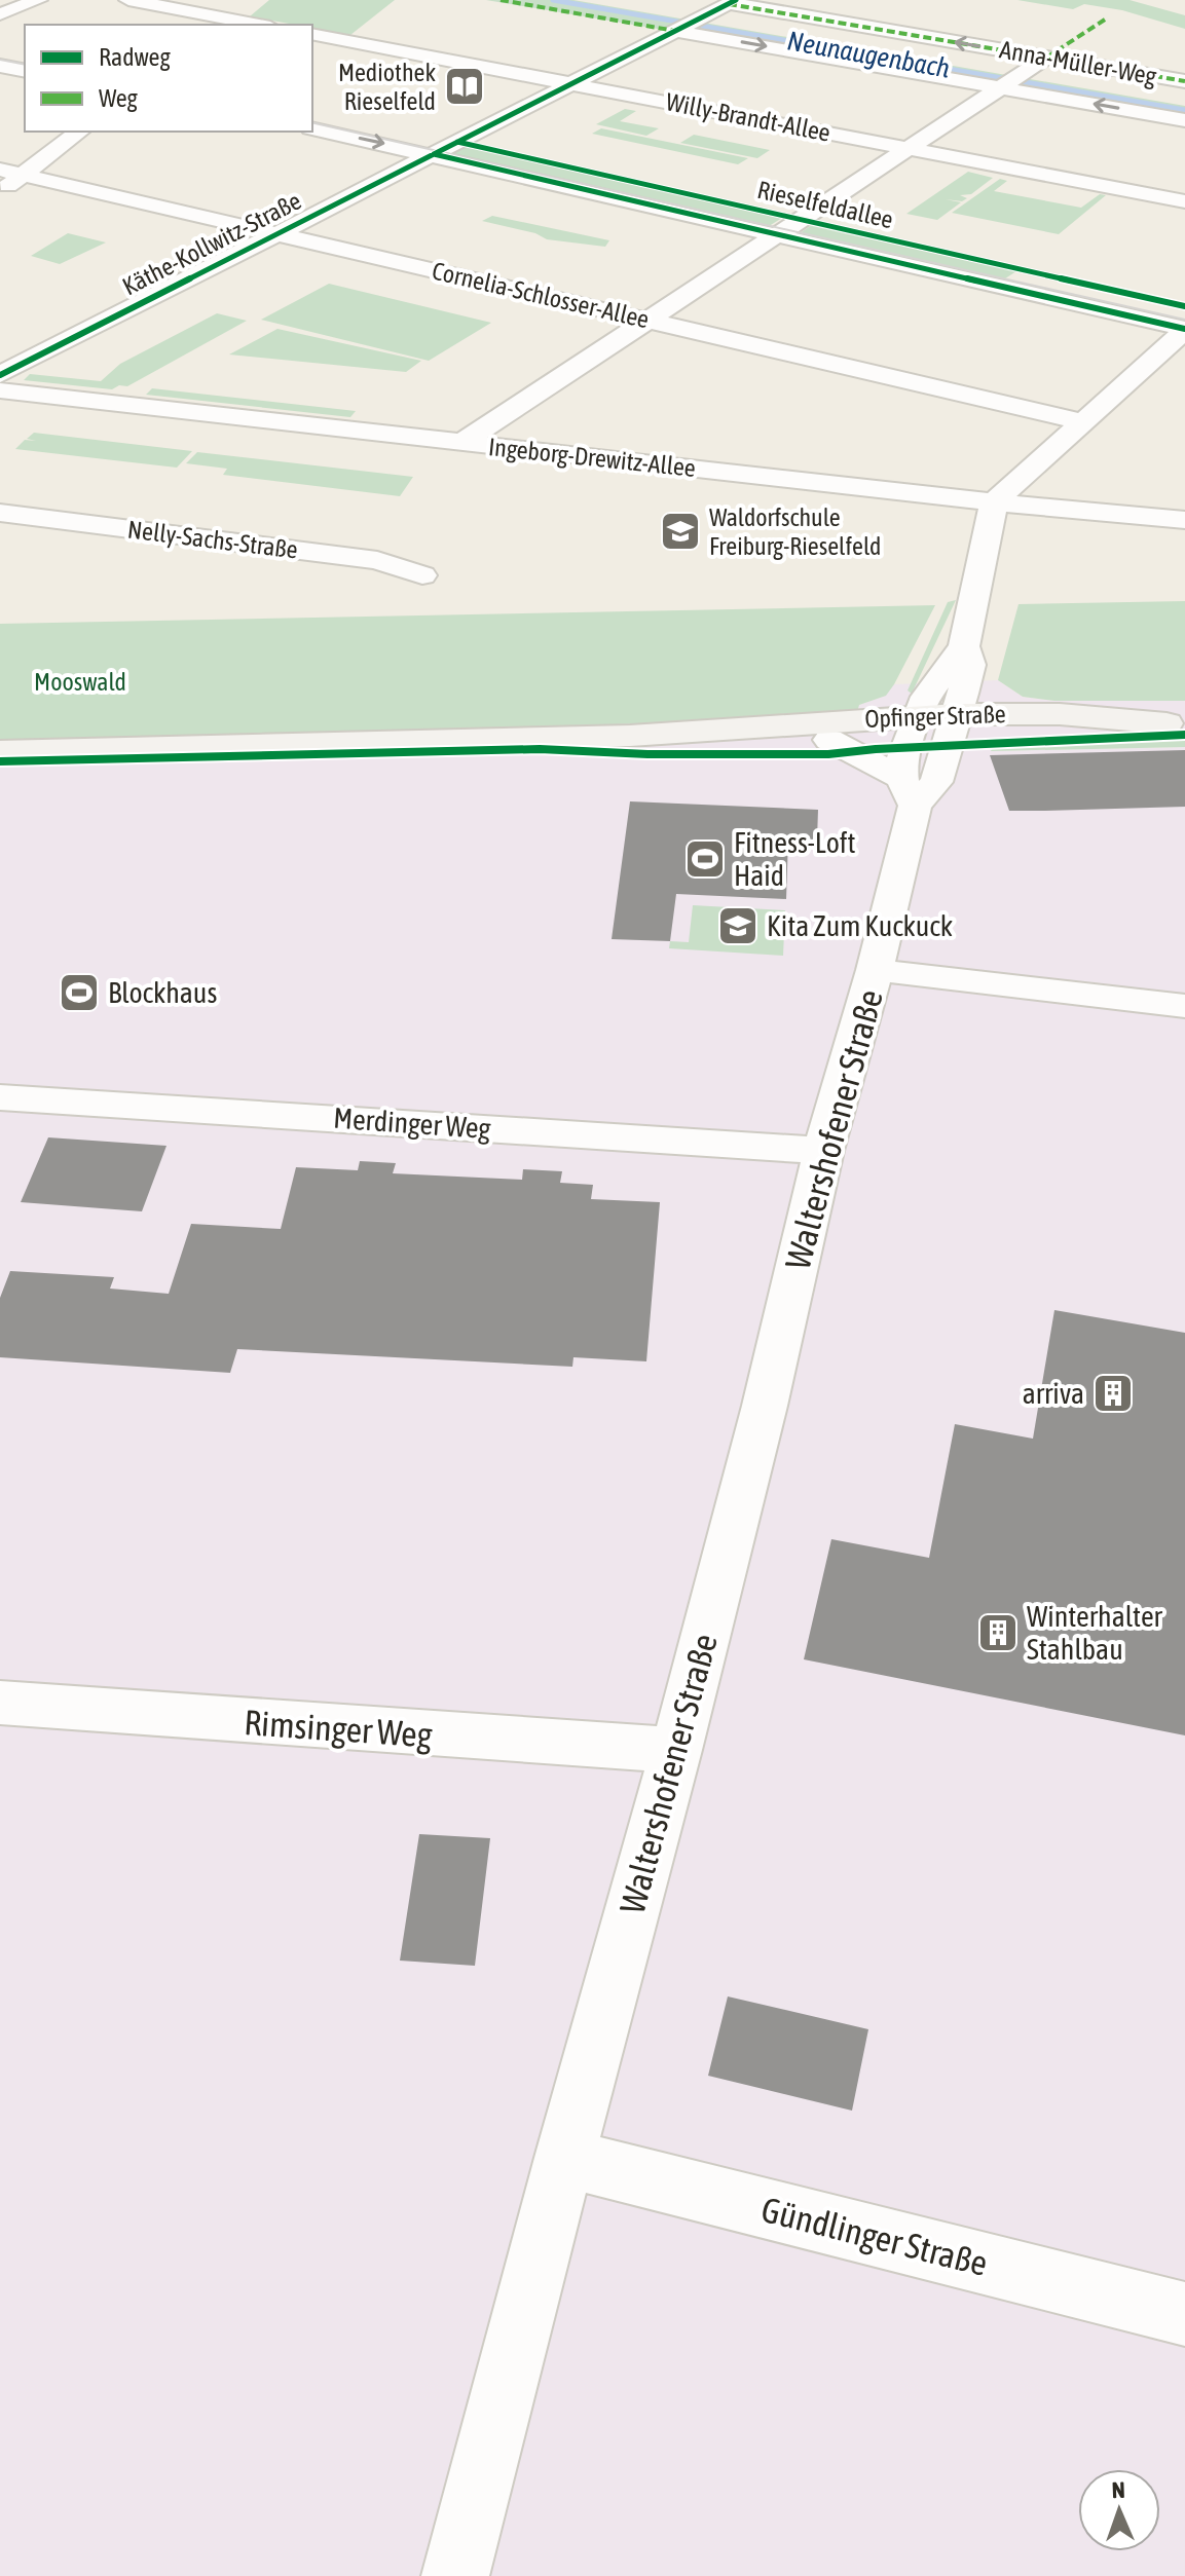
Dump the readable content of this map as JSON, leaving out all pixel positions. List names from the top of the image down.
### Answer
{
  "streets": {
    "main road": ["Opfinger Straße"],
    "street": [
      "Anna-Müller-Weg",
      "Willy-Brandt-Allee",
      "Rieselfeldallee",
      "Käthe-Kollwitz-Straße",
      "Cornelia-Schlosser-Allee",
      "Ingeborg-Drewitz-Allee",
      "Nelly-Sachs-Straße",
      "Merdinger Weg",
      "Waltershofener Straße",
      "Rimsinger Weg",
      "Gündlinger Straße"
    ]
  },
  "crossings": [
    ["Anna-Müller-Weg", "Käthe-Kollwitz-Straße"],
    ["Willy-Brandt-Allee", "Käthe-Kollwitz-Straße"],
    ["Rieselfeldallee", "Käthe-Kollwitz-Straße"],
    ["Käthe-Kollwitz-Straße", "Cornelia-Schlosser-Allee"],
    ["Opfinger Straße", "Waltershofener Straße"],
    ["Merdinger Weg", "Waltershofener Straße"],
    ["Waltershofener Straße", "Rimsinger Weg"],
    ["Waltershofener Straße", "Gündlinger Straße"]
  ],
  "water": ["Neunaugenbach"],
  "parks": ["Mooswald"],
  "places": {
    "library": ["Mediothek Rieselfeld"],
    "school or university": ["Waldorfschule Freiburg-Rieselfeld", "Kita Zum Kuckuck"],
    "sports": ["Fitness-Loft Haid", "Blockhaus"],
    "building": ["arriva", "Winterhalter Stahlbau"]
  },
  "legend": ["Radweg", "Weg"],
  "north": "top"
}
